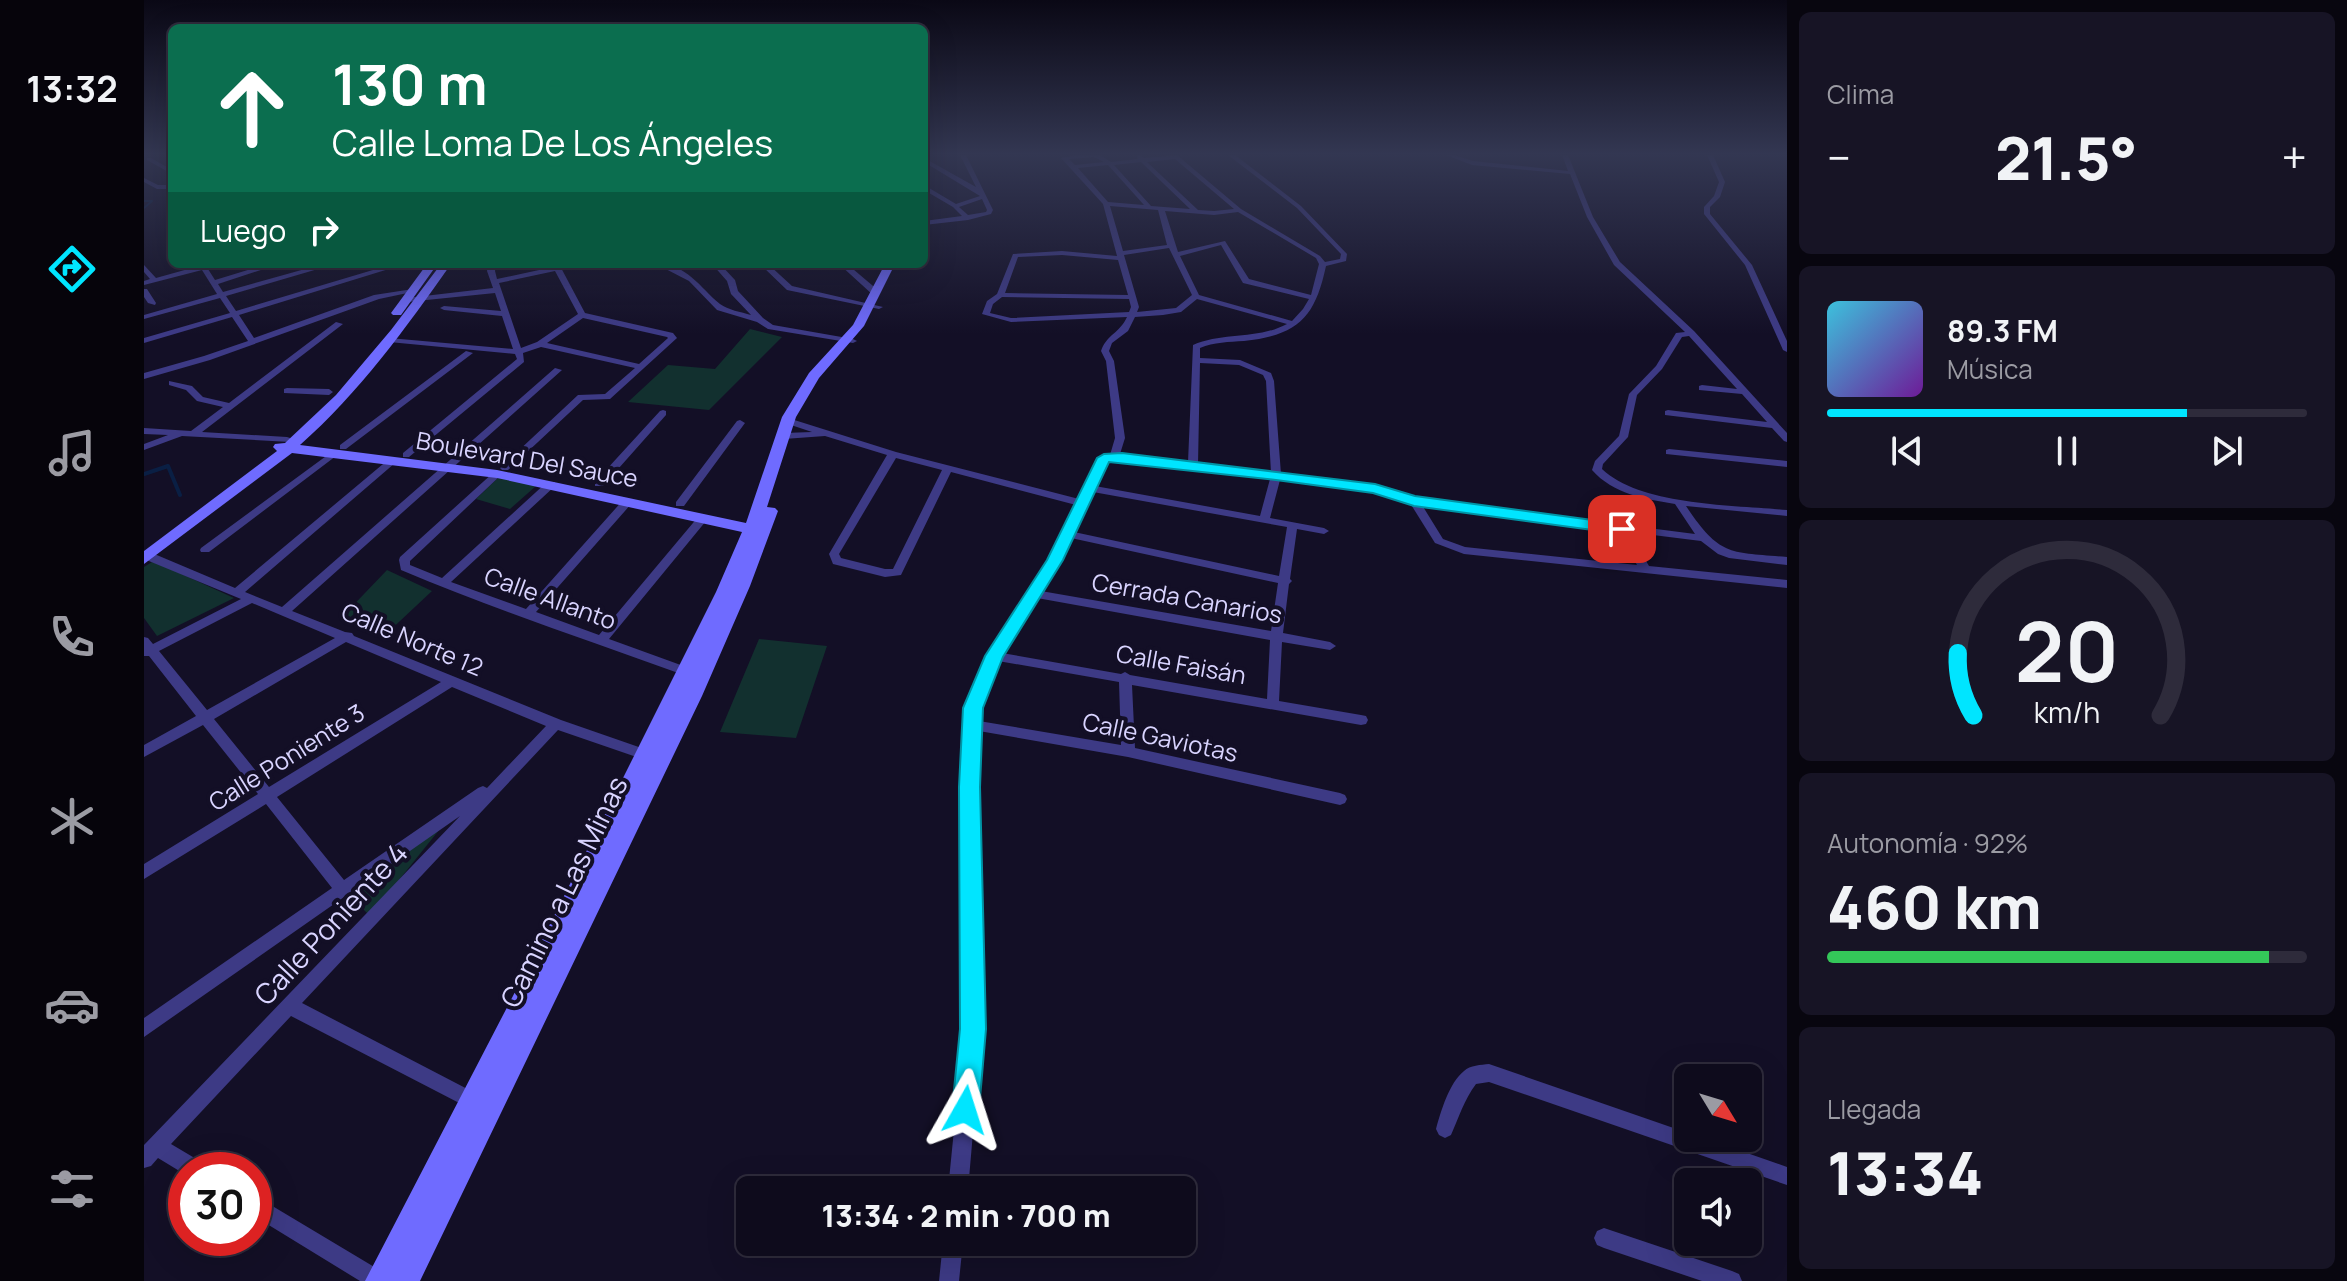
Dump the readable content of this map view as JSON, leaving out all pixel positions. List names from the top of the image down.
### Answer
{
  "streets": {
    "street": [
      "Boulevard Del Sauce",
      "Calle Allanto",
      "Cerrada Canarios",
      "Calle Norte 12",
      "Calle Faisán",
      "Calle Gaviotas",
      "Calle Poniente 3",
      "Camino a Las Minas",
      "Calle Poniente 4"
    ]
  },
  "crossings": [
    ["Boulevard Del Sauce", "Calle Allanto"],
    ["Boulevard Del Sauce", "Camino a Las Minas"],
    ["Calle Allanto", "Camino a Las Minas"],
    ["Calle Norte 12", "Calle Poniente 3"],
    ["Calle Norte 12", "Camino a Las Minas"],
    ["Calle Norte 12", "Calle Poniente 4"]
  ],
  "north": "bottom right",
  "page": {
    "tabs": "13:32",
    "tile": [
      "Clima",
      ["Autonomía · 92%", "460 km"],
      ["Llegada", "13:34"]
    ],
    "turn": ["130 m", "Calle Loma De Los Ángeles"],
    "heat": ["−", "21.5°", "+"],
    "then": "Luego",
    "song": ["89.3 FM", "Música"],
    "limit": "30",
    "trip": "13:34 · 2 min · 700 m",
    "gauge": ["20", "km/h"]
  }
}
